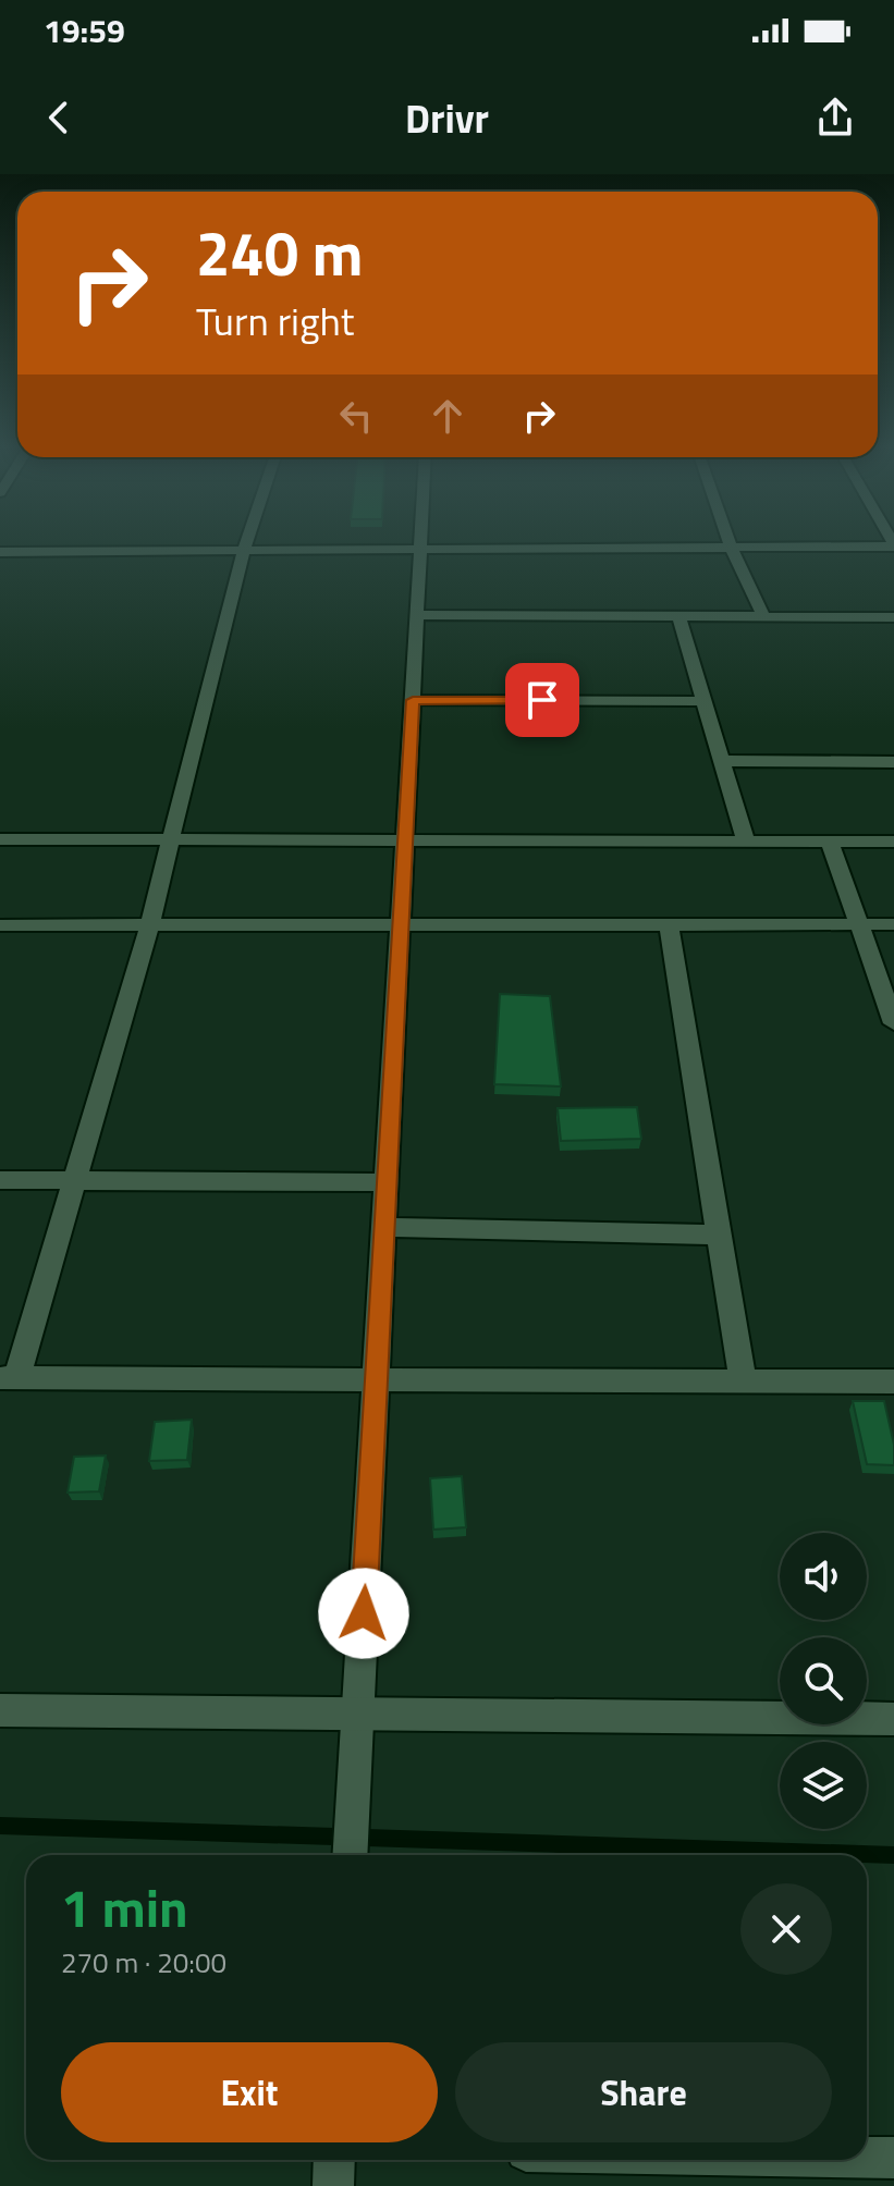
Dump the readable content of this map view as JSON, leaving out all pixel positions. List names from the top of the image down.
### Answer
{
  "page": {
    "status": "19:59",
    "header": "Drivr",
    "turn": ["240 m", "Turn right"],
    "heading": ["1 min", "270 m · 20:00"],
    "buttons": ["Exit", "Share"]
  }
}
